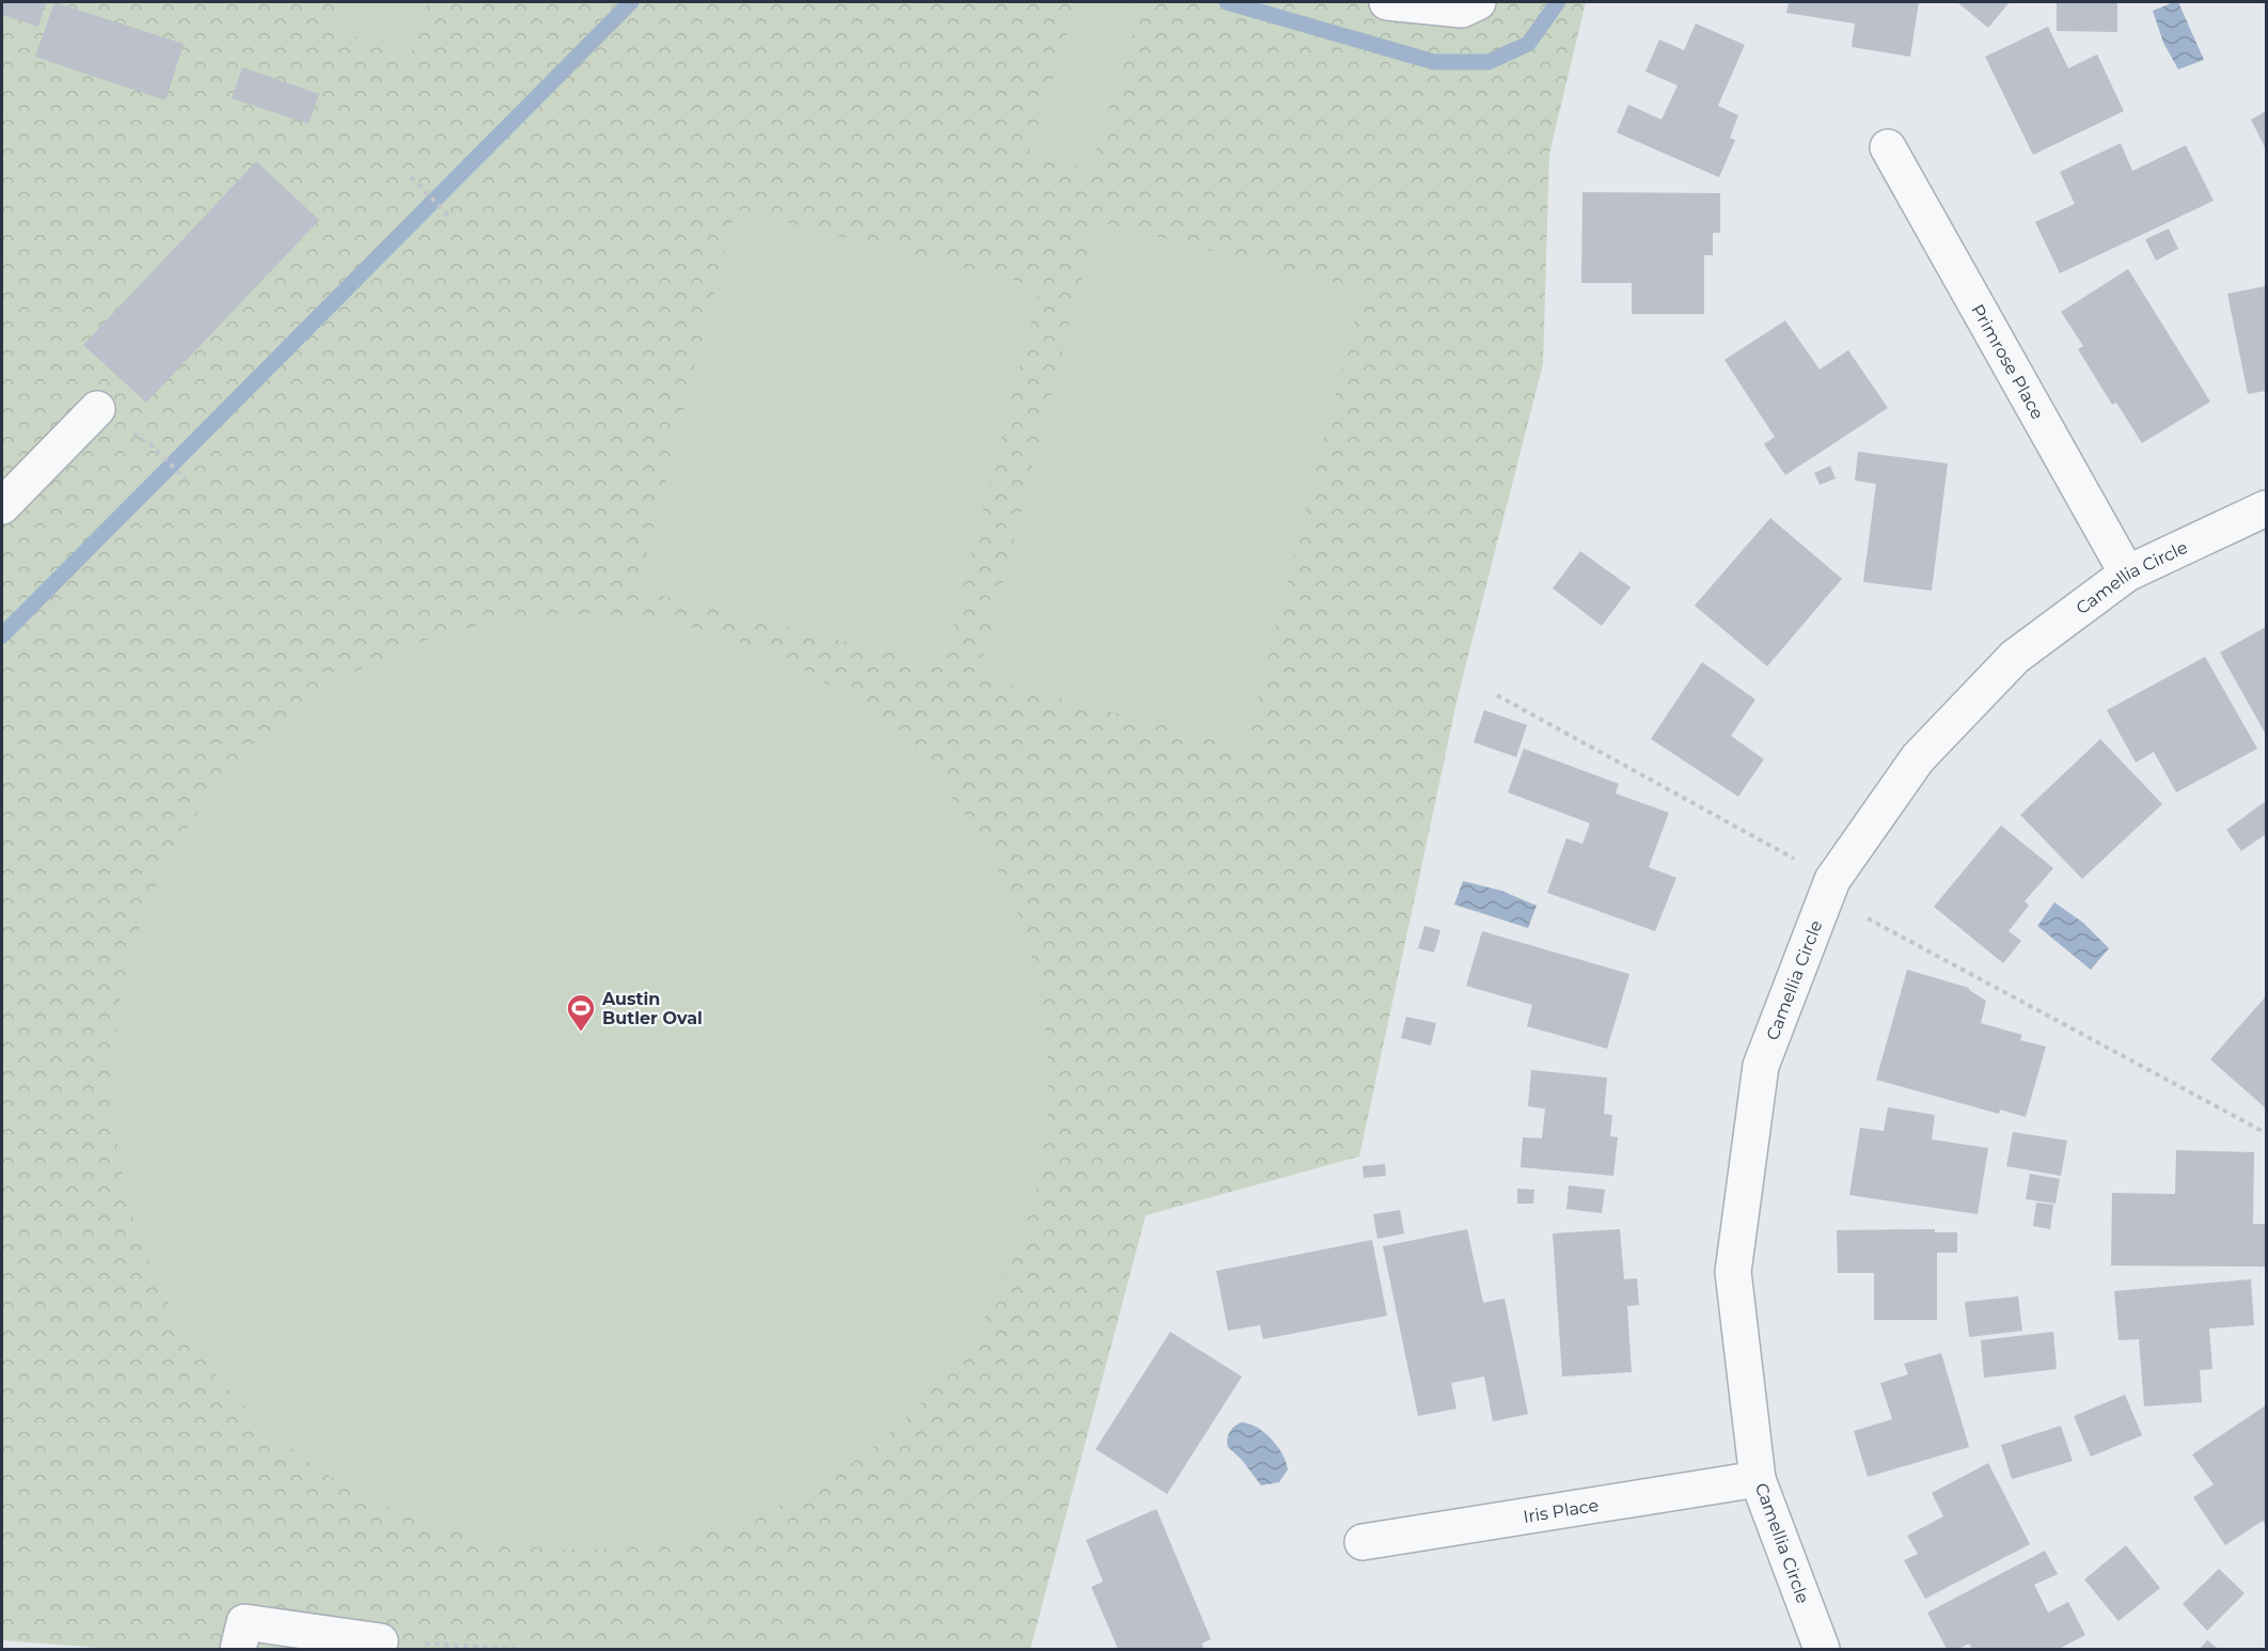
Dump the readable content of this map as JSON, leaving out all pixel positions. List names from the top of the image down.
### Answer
{
  "streets": {
    "street": ["Primrose Place", "Camellia Circle", "Iris Place"]
  },
  "crossings": [
    ["Primrose Place", "Camellia Circle"],
    ["Camellia Circle", "Iris Place"]
  ],
  "places": {
    "sports": ["Austin Butler Oval"]
  }
}
